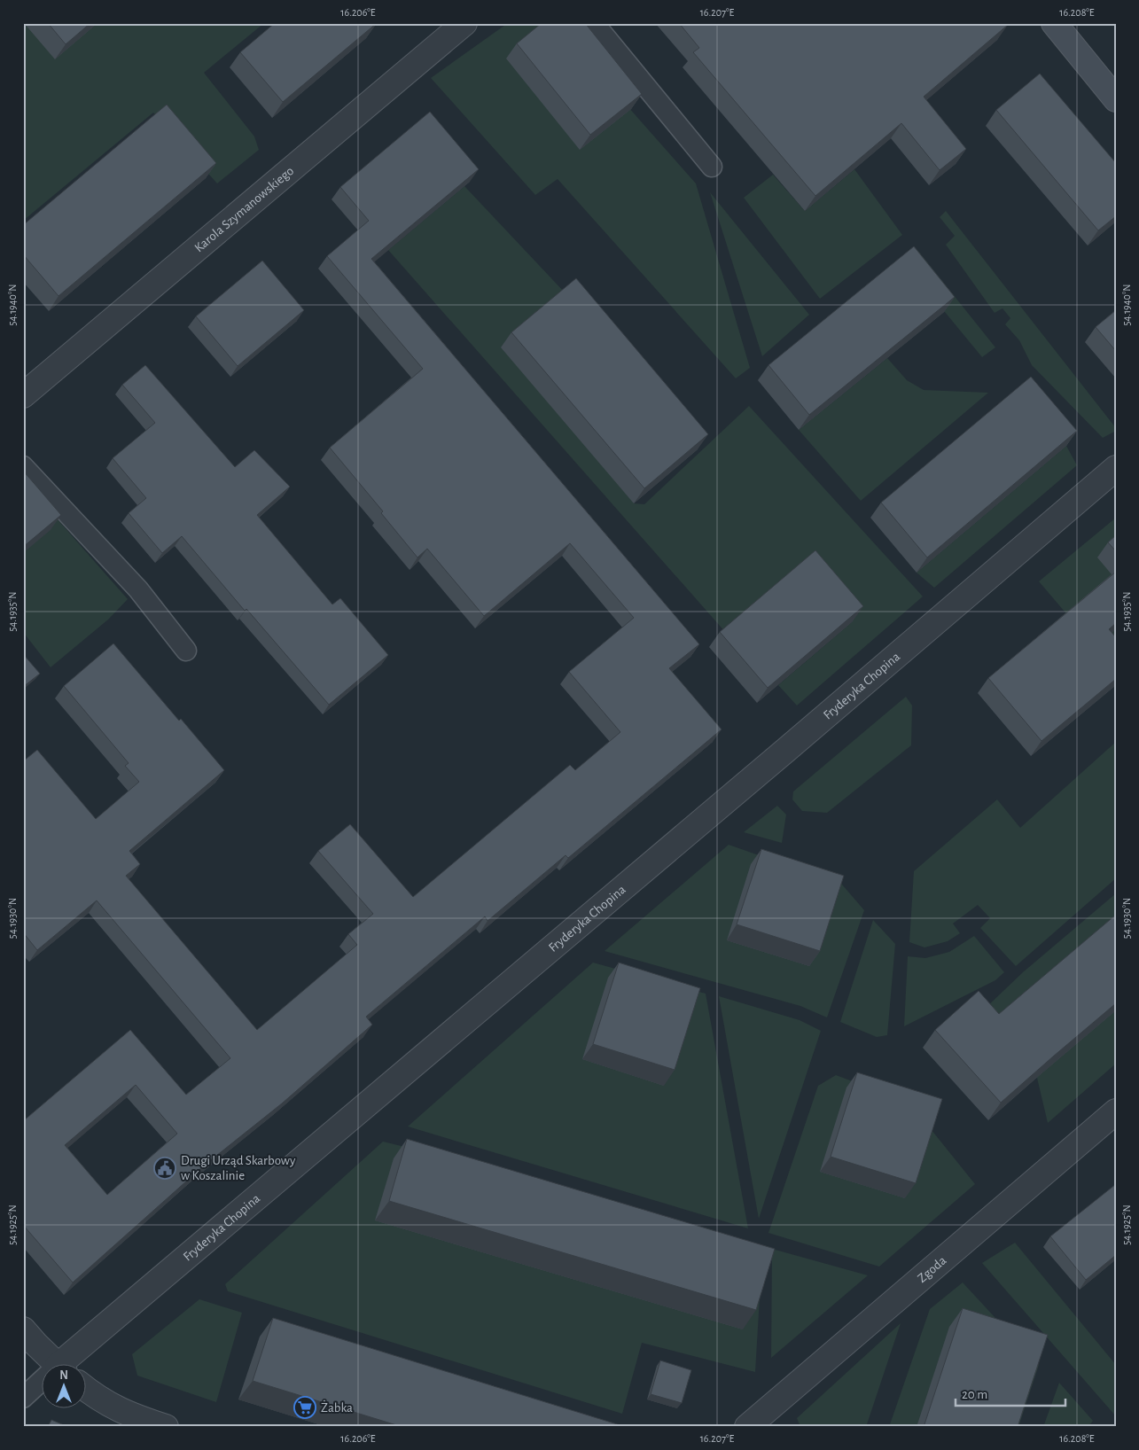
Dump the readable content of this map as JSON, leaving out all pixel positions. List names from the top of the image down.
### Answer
{
  "streets": {
    "street": ["Karola Szymanowskiego", "Fryderyka Chopina", "Zgoda"]
  },
  "places": {
    "public building": ["Drugi Urząd Skarbowy w Koszalinie"],
    "supermarket": ["Żabka"]
  },
  "scale_bar": "20 m",
  "north": "top",
  "coordinates": [
    "16.206°E",
    "16.207°E",
    "16.208°E",
    "54.1940°N",
    "54.1935°N",
    "54.1930°N",
    "54.1925°N"
  ]
}
